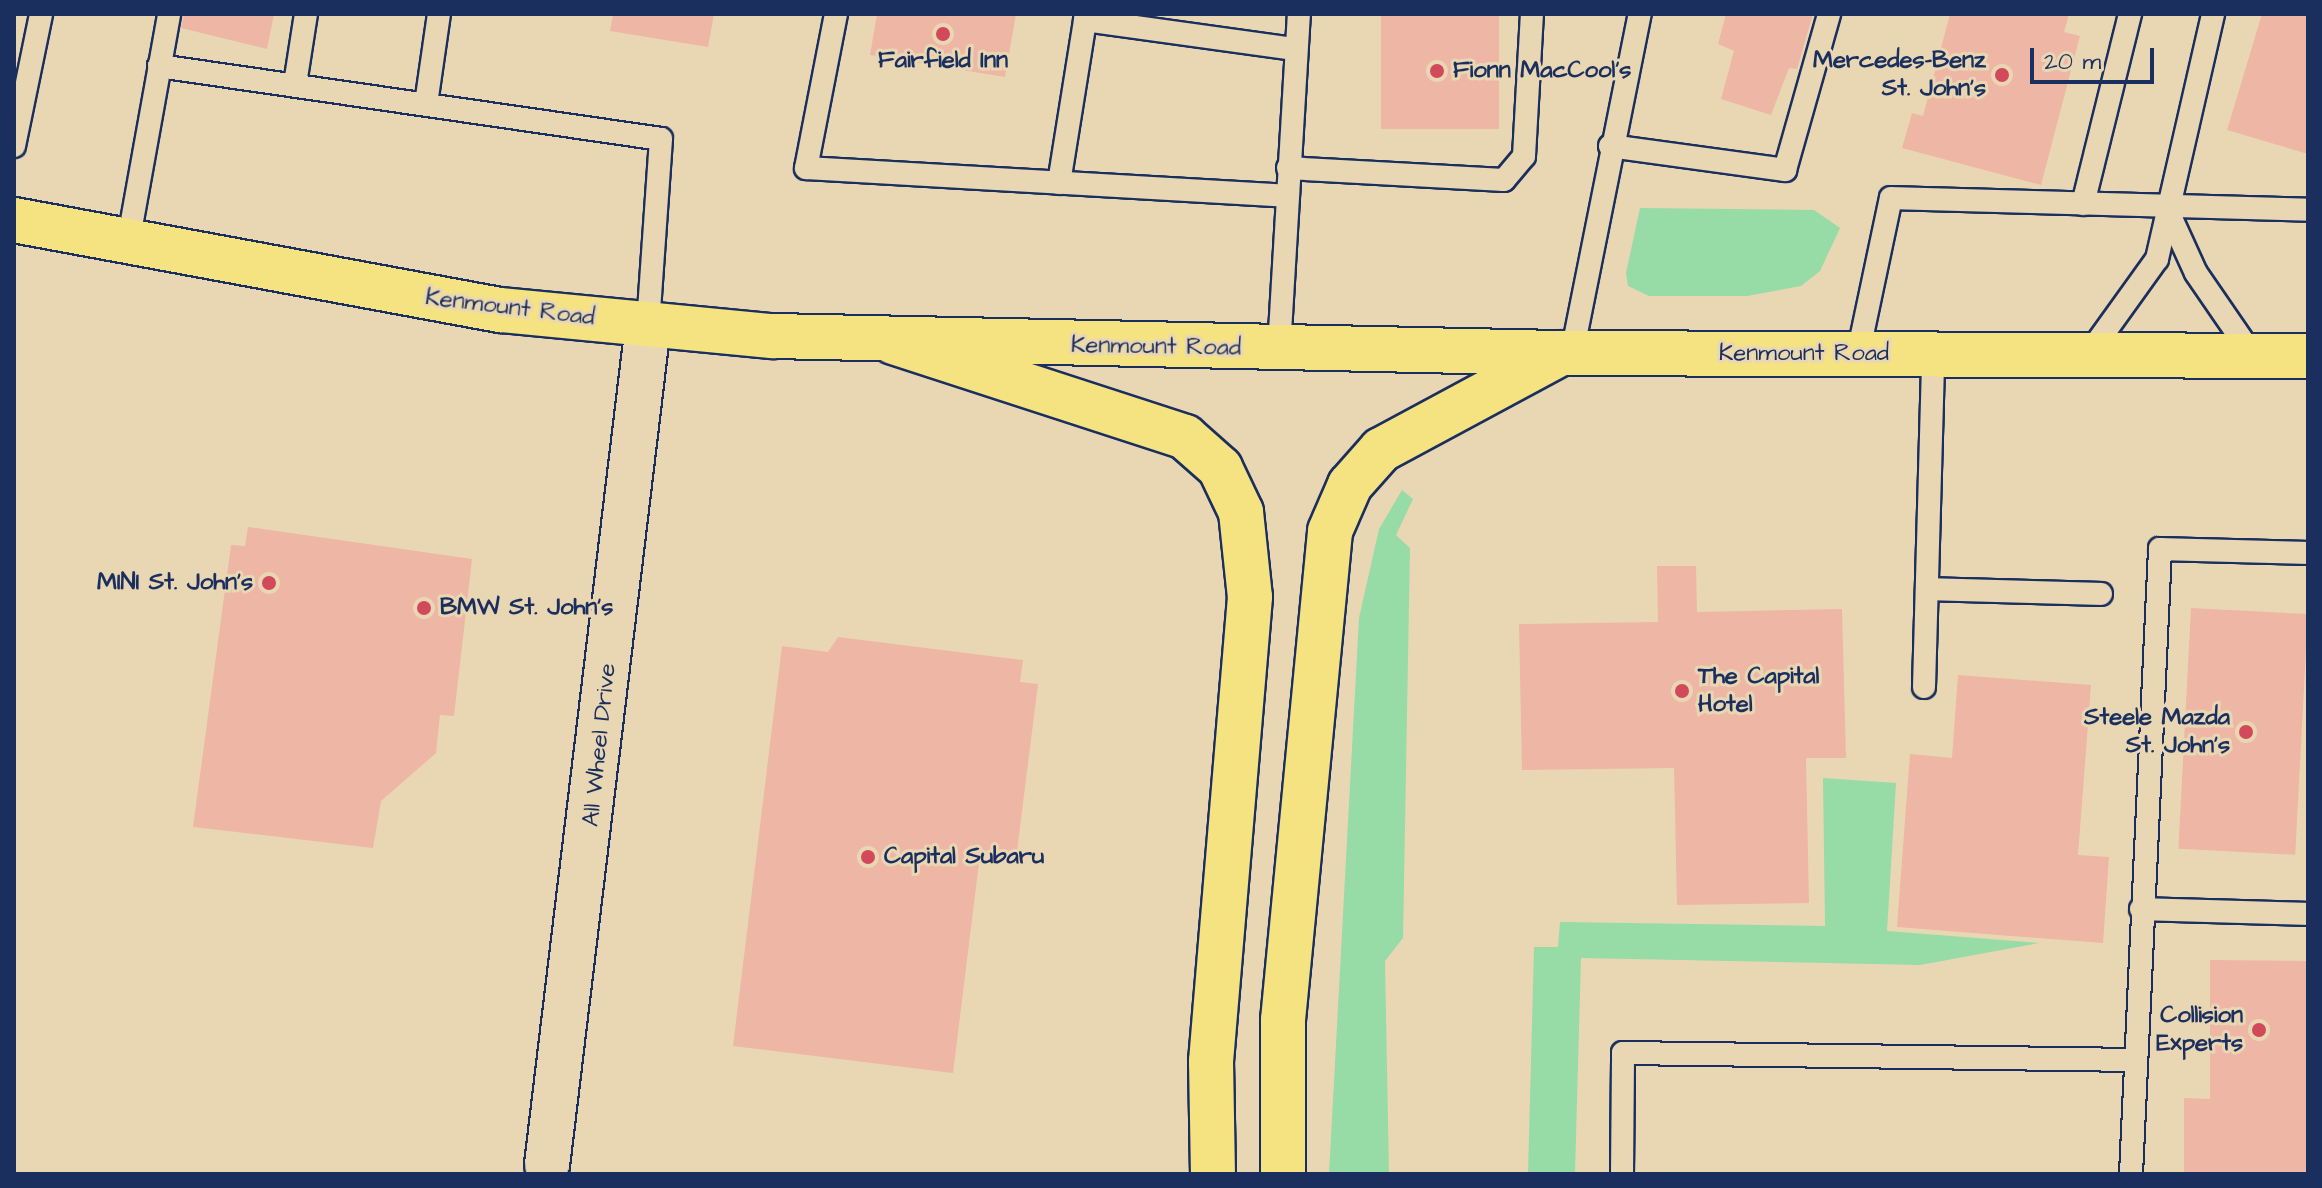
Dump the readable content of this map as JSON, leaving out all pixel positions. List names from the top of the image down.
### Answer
{
  "streets": {
    "main road": ["Kenmount Road"],
    "street": ["All Wheel Drive"]
  },
  "crossings": [
    ["Kenmount Road", "All Wheel Drive"]
  ],
  "places": [
    "Fairfield Inn",
    "Fionn MacCool's",
    "Mercedes-Benz St. John's",
    "MINI St. John's",
    "BMW St. John's",
    "The Capital Hotel",
    "Steele Mazda St. John's",
    "Capital Subaru",
    "Collision Experts"
  ],
  "scale_bar": "20 m"
}
